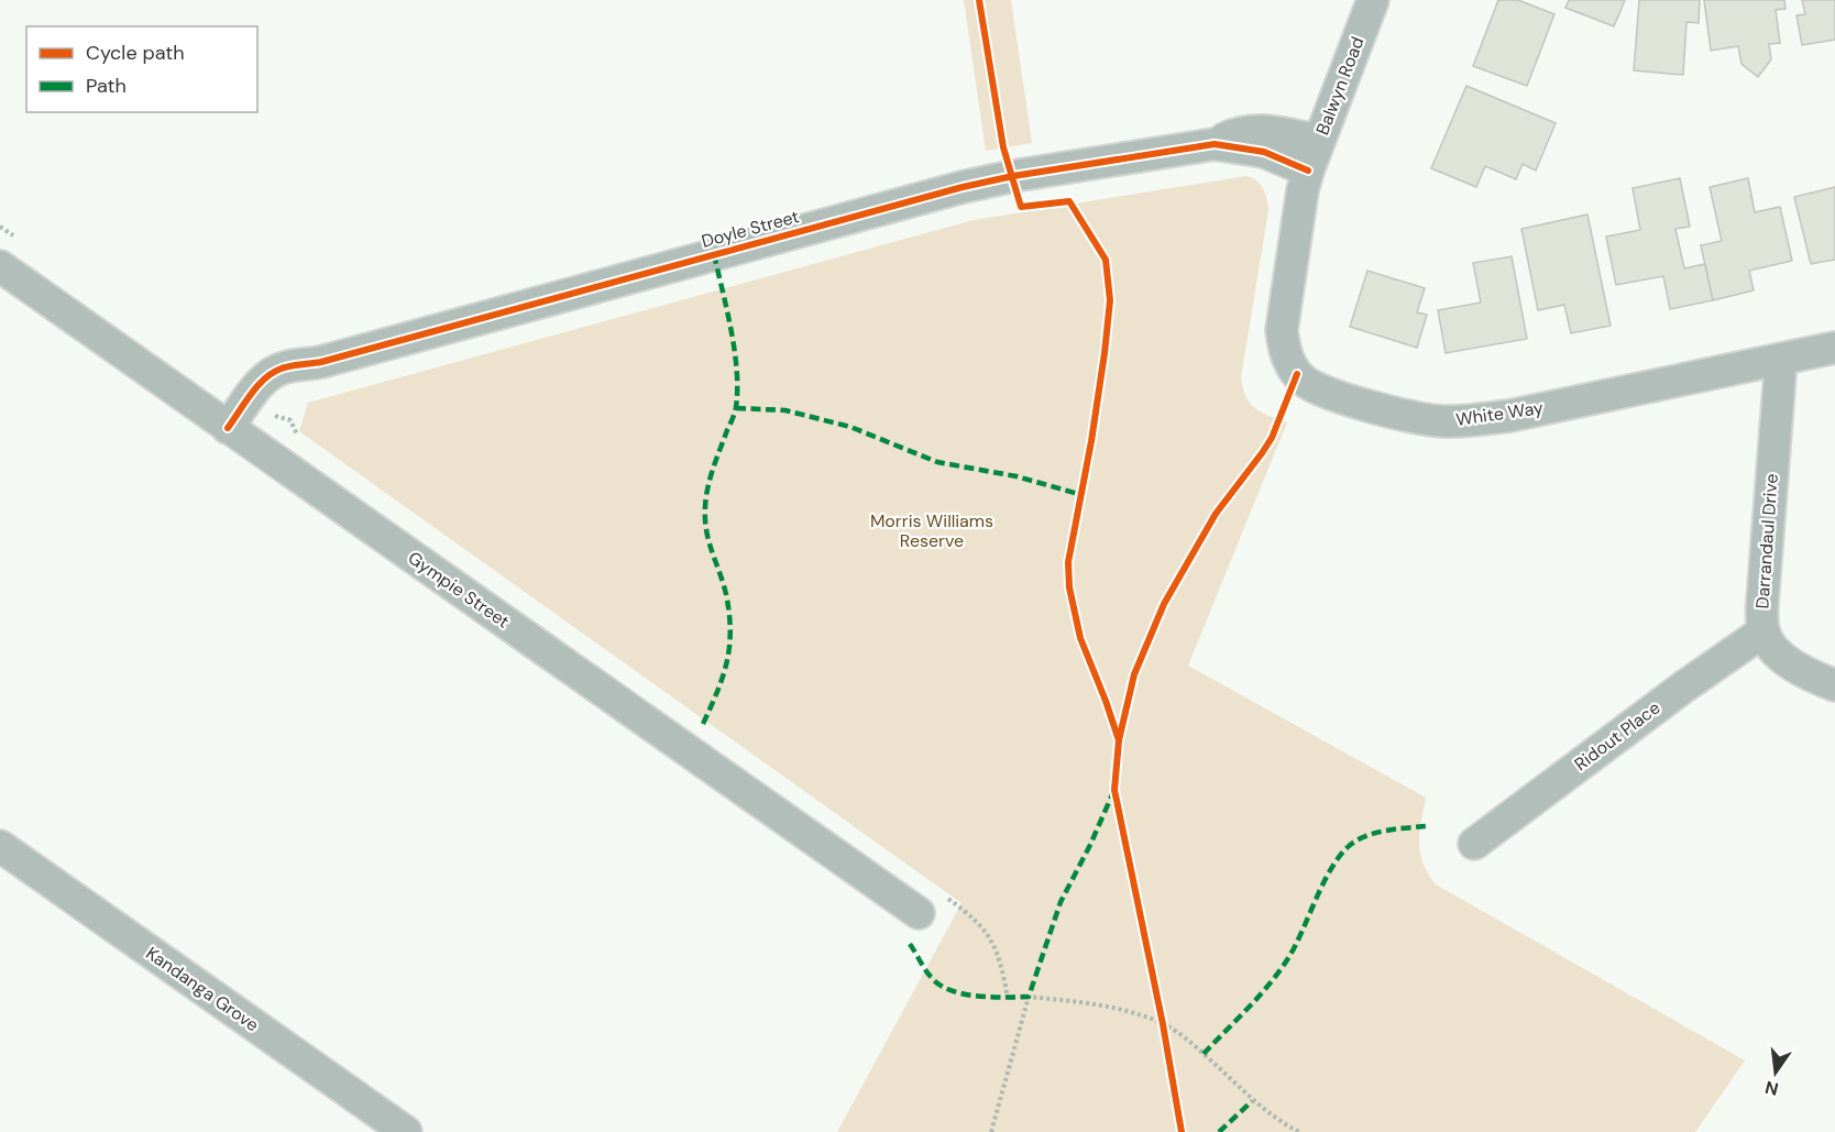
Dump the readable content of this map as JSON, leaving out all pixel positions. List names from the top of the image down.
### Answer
{
  "streets": {
    "street": [
      "Balwyn Road",
      "Doyle Street",
      "White Way",
      "Darrandaul Drive",
      "Gympie Street",
      "Ridout Place",
      "Kandanga Grove"
    ]
  },
  "crossings": [
    ["Balwyn Road", "Doyle Street"],
    ["Balwyn Road", "White Way"],
    ["Doyle Street", "White Way"],
    ["Doyle Street", "Gympie Street"],
    ["White Way", "Darrandaul Drive"],
    ["Darrandaul Drive", "Ridout Place"]
  ],
  "parks": ["Morris Williams Reserve"],
  "legend": ["Cycle path", "Path"],
  "north": "bottom"
}
